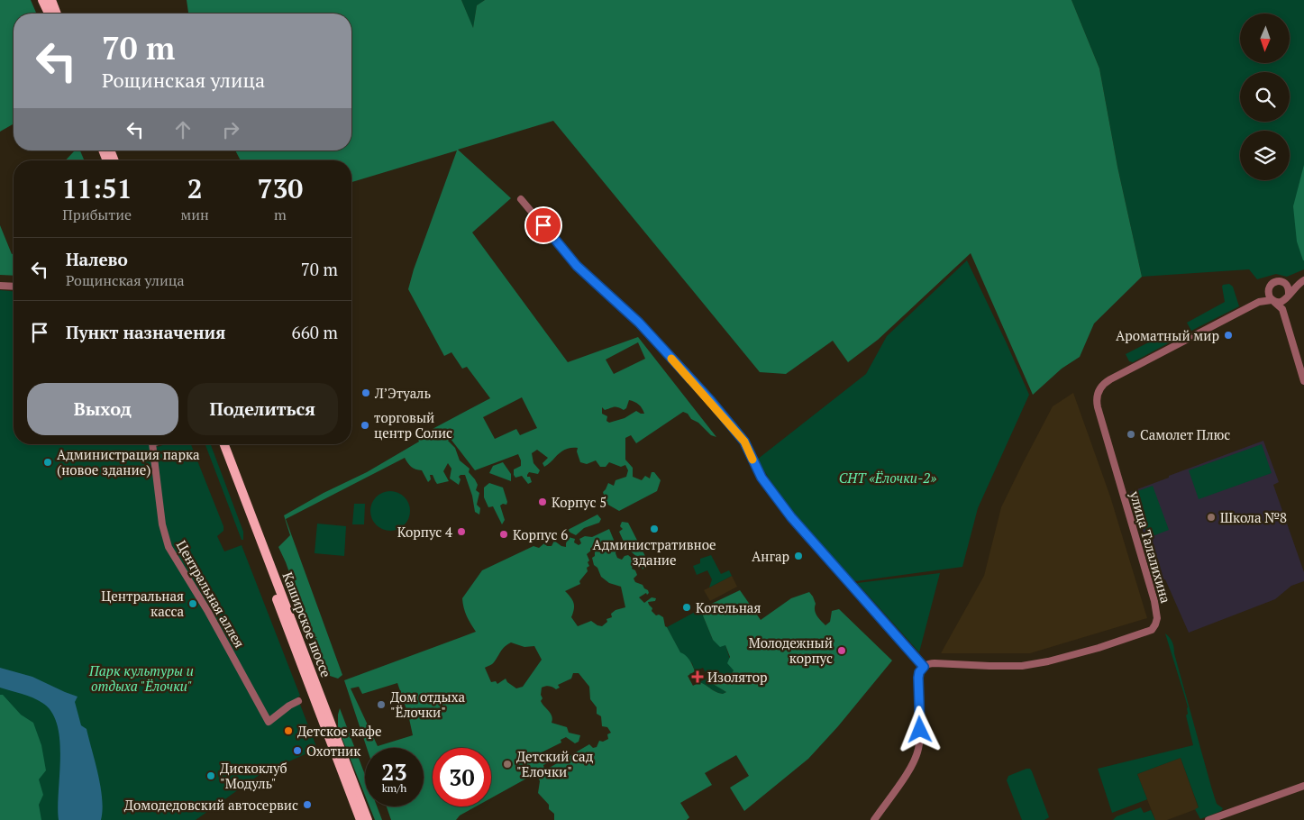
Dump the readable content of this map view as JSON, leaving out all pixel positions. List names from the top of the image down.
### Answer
{
  "streets": {
    "main road": ["Каширское шоссе"],
    "street": ["улица Талалихина", "Центральная аллея"]
  },
  "parks": ["СНТ «Ёлочки-2»", "Парк культуры и отдыха \"Ёлочки\""],
  "places": {
    "other": [
      "Ароматный мир",
      "Л’Этуаль",
      "торговый центр Солис",
      "Самолет Плюс",
      "Администрация парка (новое здание)",
      "Корпус 5",
      "Школа №8",
      "Административное здание",
      "Корпус 4",
      "Корпус 6",
      "Ангар",
      "Центральная касса",
      "Котельная",
      "Молодежный корпус",
      "Дом отдыха \"Ёлочки\"",
      "Детское кафе",
      "Охотник",
      "Детский сад \"Елочки\"",
      "Дискоклуб \"Модуль\"",
      "Домодедовский автосервис"
    ],
    "health": ["Изолятор"]
  },
  "north": "bottom",
  "page": {
    "turn": ["70 m", "Рощинская улица"],
    "eta": [
      "11:51",
      "Прибытие",
      "2",
      "мин",
      "730",
      "m"
    ],
    "list": [
      {
        "name": "Налево",
        "note": "Рощинская улица",
        "value": "70 m"
      },
      {
        "name": "Пункт назначения",
        "value": "660 m"
      }
    ],
    "buttons": ["Выход", "Поделиться"],
    "speed": "23 km/h",
    "limit": "30"
  }
}
